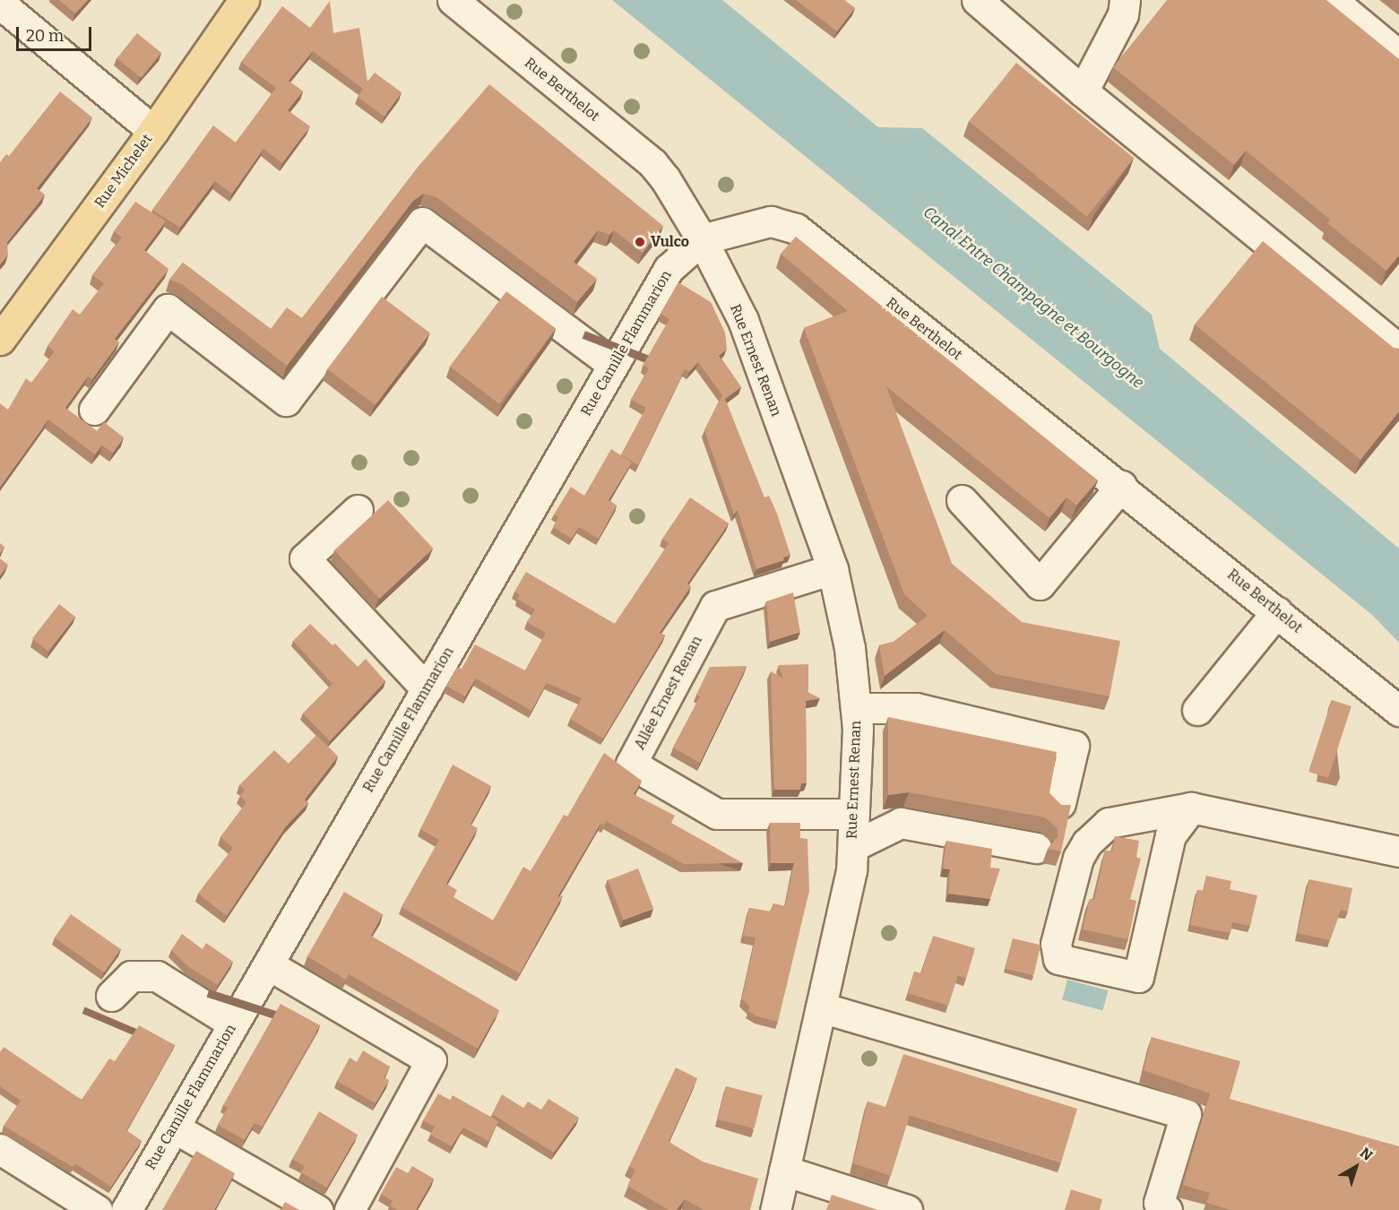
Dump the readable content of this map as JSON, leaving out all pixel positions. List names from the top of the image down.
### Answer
{
  "streets": {
    "main road": ["Rue Michelet"],
    "street": [
      "Rue Berthelot",
      "Rue Camille Flammarion",
      "Rue Ernest Renan",
      "Allée Ernest Renan"
    ]
  },
  "crossings": [
    ["Rue Berthelot", "Rue Camille Flammarion"],
    ["Rue Berthelot", "Rue Ernest Renan"],
    ["Rue Camille Flammarion", "Rue Ernest Renan"],
    ["Rue Ernest Renan", "Allée Ernest Renan"]
  ],
  "water": ["Canal Entre Champagne et Bourgogne"],
  "places": ["Vulco"],
  "scale_bar": "20 m",
  "north": "top right"
}
